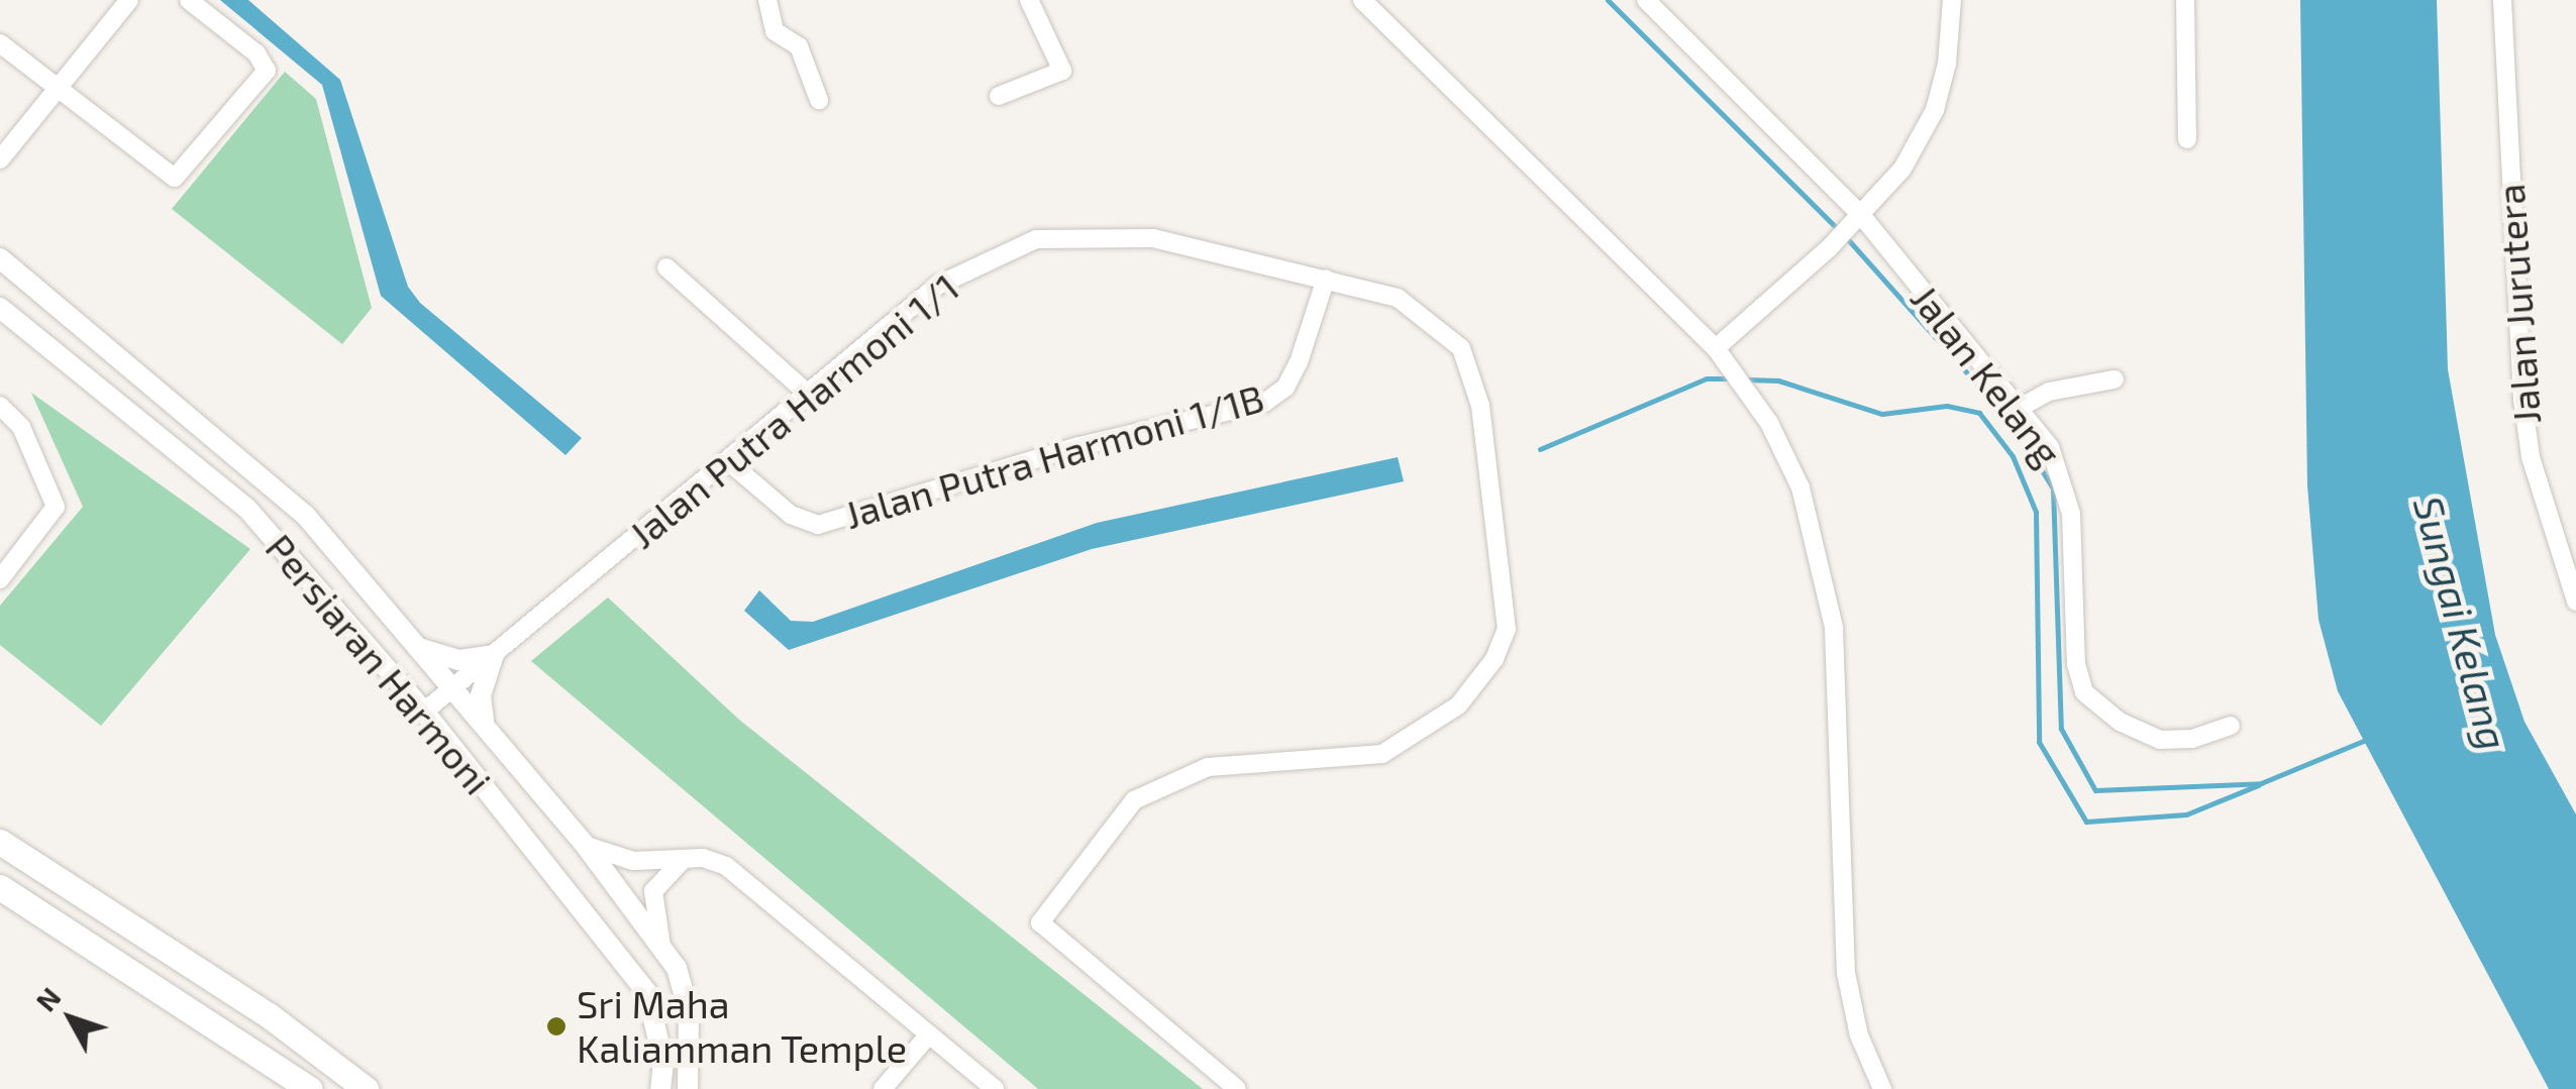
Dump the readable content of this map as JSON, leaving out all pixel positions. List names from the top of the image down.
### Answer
{
  "streets": {
    "main road": ["Persiaran Harmoni"],
    "street": [
      "Jalan Jurutera",
      "Jalan Kelang",
      "Jalan Putra Harmoni 1/1",
      "Jalan Putra Harmoni 1/1B"
    ]
  },
  "crossings": [
    ["Jalan Putra Harmoni 1/1", "Jalan Putra Harmoni 1/1B"],
    ["Jalan Putra Harmoni 1/1", "Persiaran Harmoni"]
  ],
  "water": ["Sungai Kelang"],
  "places": ["Sri Maha Kaliamman Temple"],
  "north": "top left"
}
